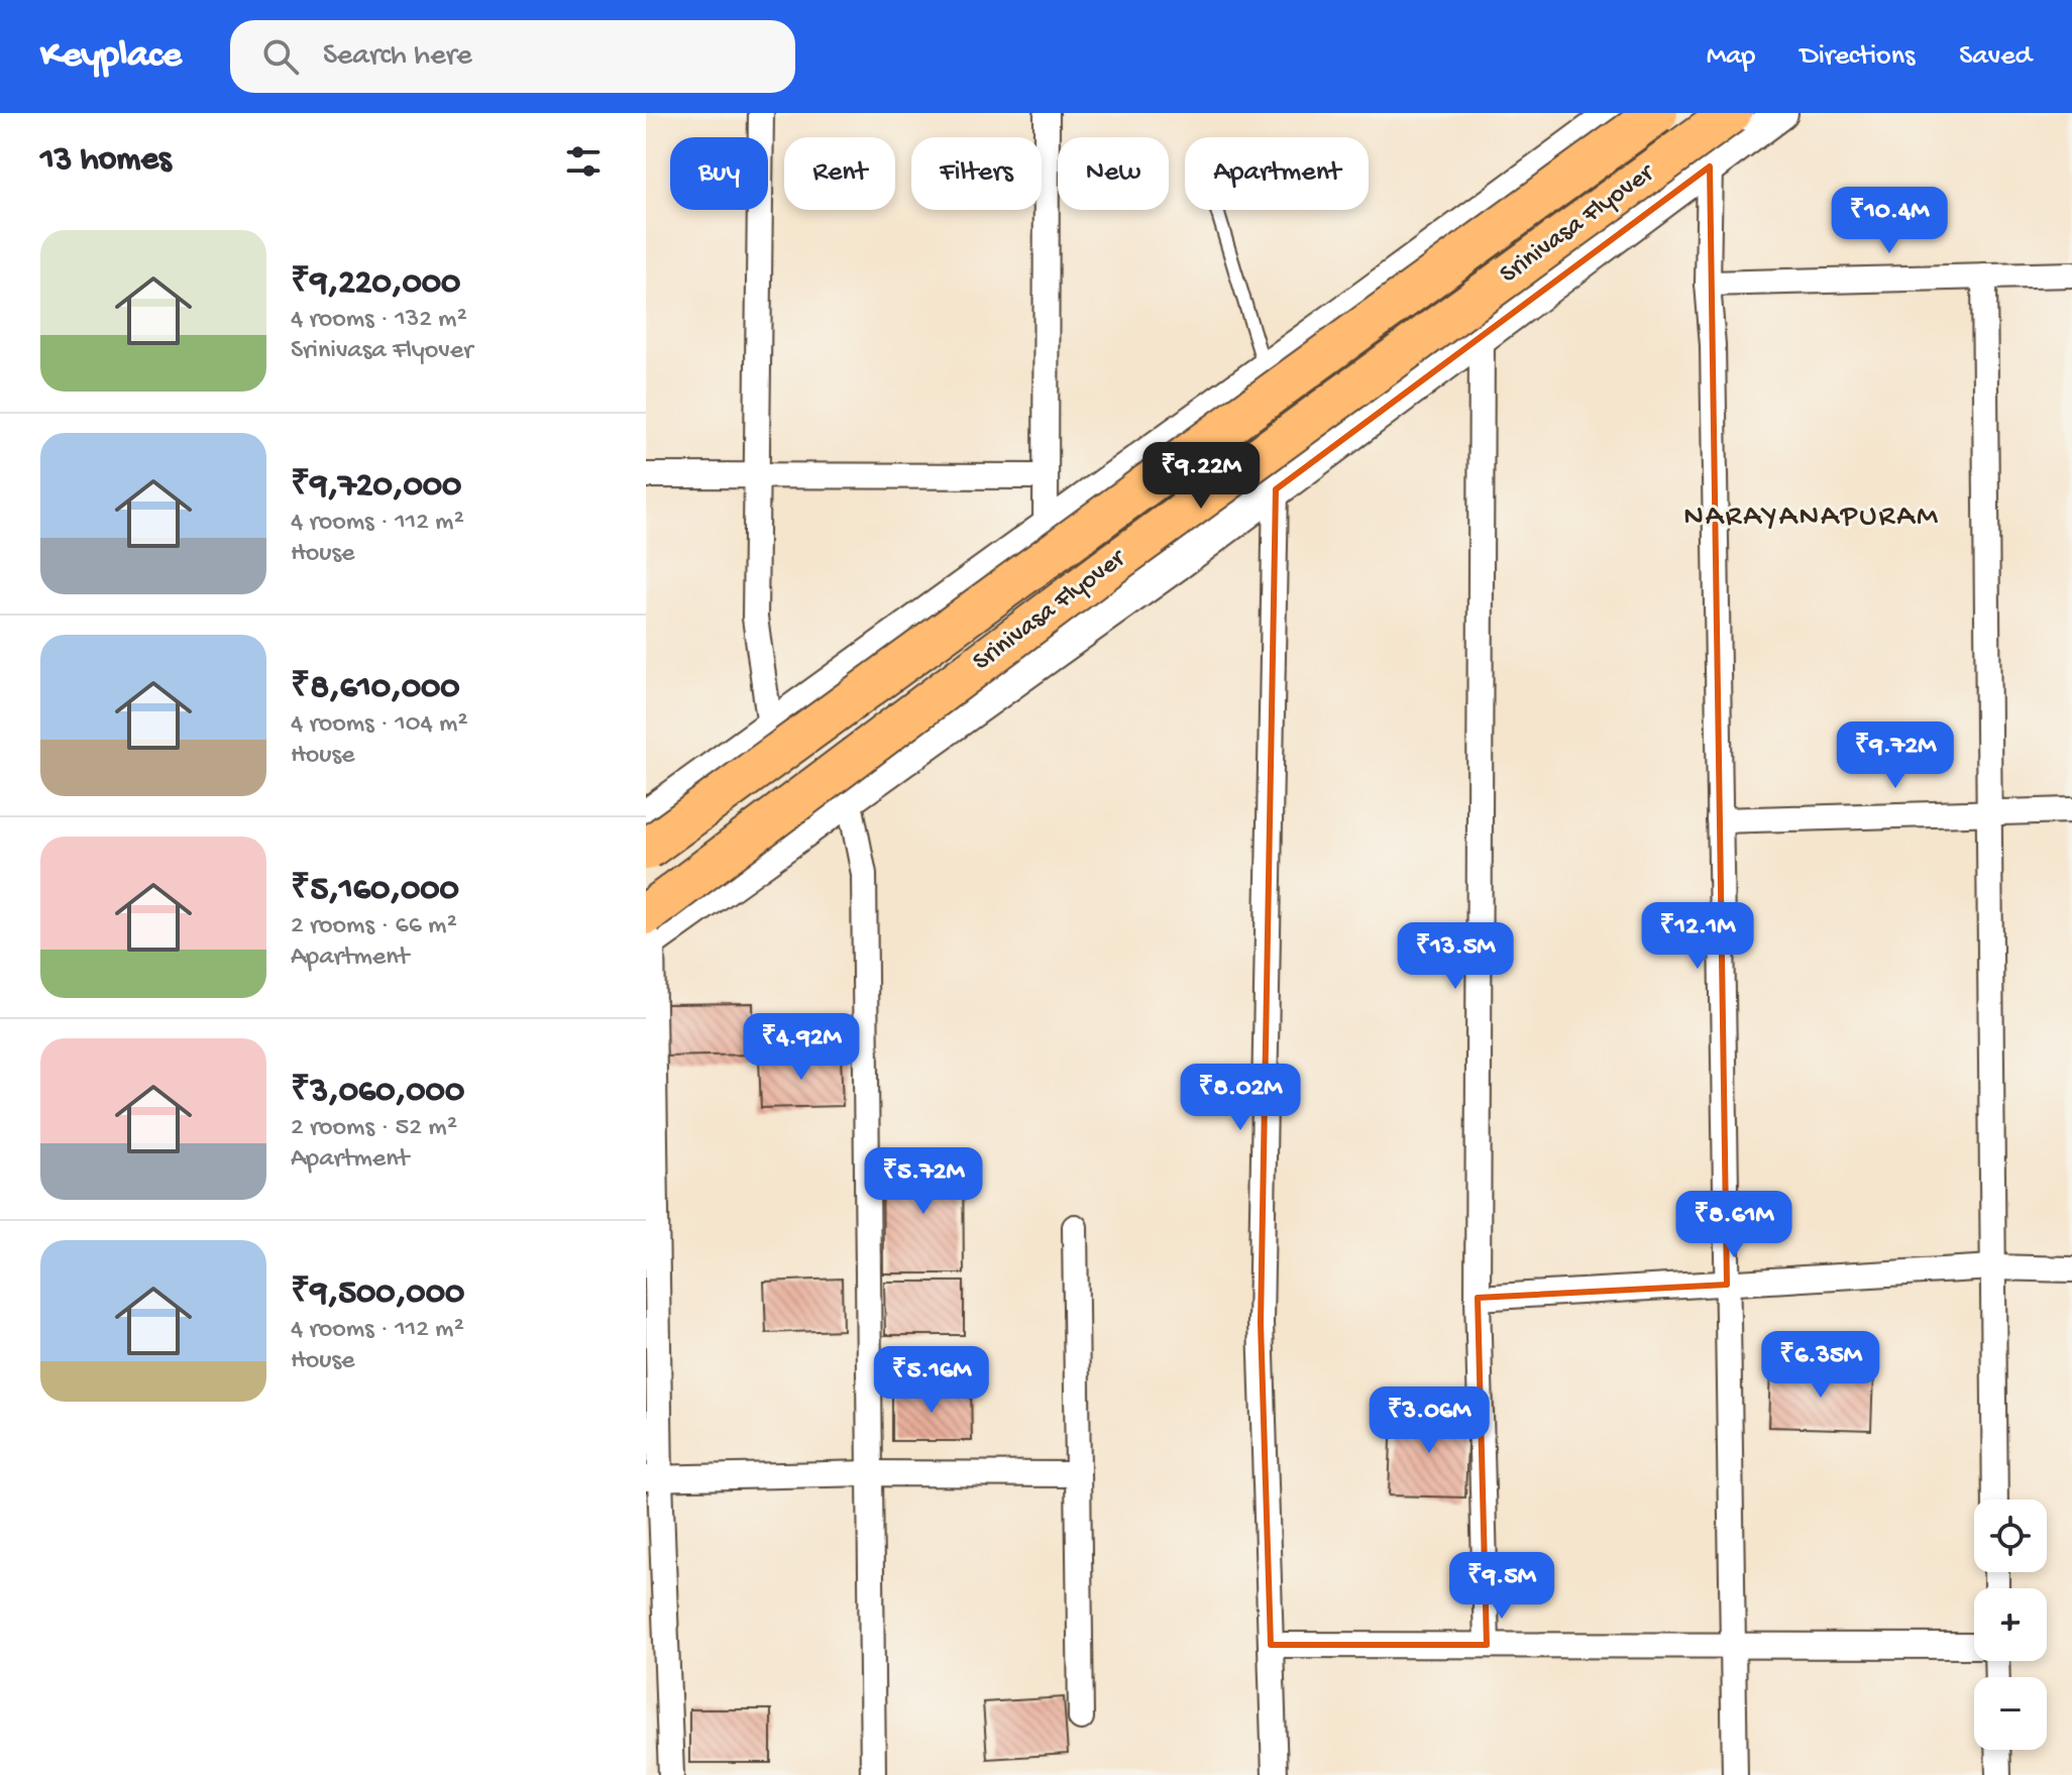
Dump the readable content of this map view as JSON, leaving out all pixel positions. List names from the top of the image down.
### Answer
{
  "streets": {
    "main road": ["Srinivasa Flyover"]
  },
  "districts": ["NARAYANAPURAM"],
  "page": {
    "header": "Keyplace",
    "search": "Search here",
    "nav": ["Map", "Directions", "Saved"],
    "heading": "13 homes",
    "chip": [
      "Buy",
      "Rent",
      "Filters",
      "New",
      "Apartment"
    ],
    "price": [
      "₹10.4M",
      "₹9.22M",
      "₹9.72M",
      "₹12.1M",
      "₹13.5M",
      "₹4.92M",
      "₹8.02M",
      "₹5.72M",
      "₹8.61M",
      "₹6.35M",
      "₹5.16M",
      "₹3.06M",
      "₹9.5M"
    ],
    "list": [
      {
        "name": "₹9,220,000",
        "note": "4 rooms · 132 m² · Srinivasa Flyover"
      },
      {
        "name": "₹9,720,000",
        "note": "4 rooms · 112 m² · House"
      },
      {
        "name": "₹8,610,000",
        "note": "4 rooms · 104 m² · House"
      },
      {
        "name": "₹5,160,000",
        "note": "2 rooms · 66 m² · Apartment"
      },
      {
        "name": "₹3,060,000",
        "note": "2 rooms · 52 m² · Apartment"
      },
      {
        "name": "₹9,500,000",
        "note": "4 rooms · 112 m² · House"
      }
    ],
    "map_buttons": ["+", "−"]
  }
}
